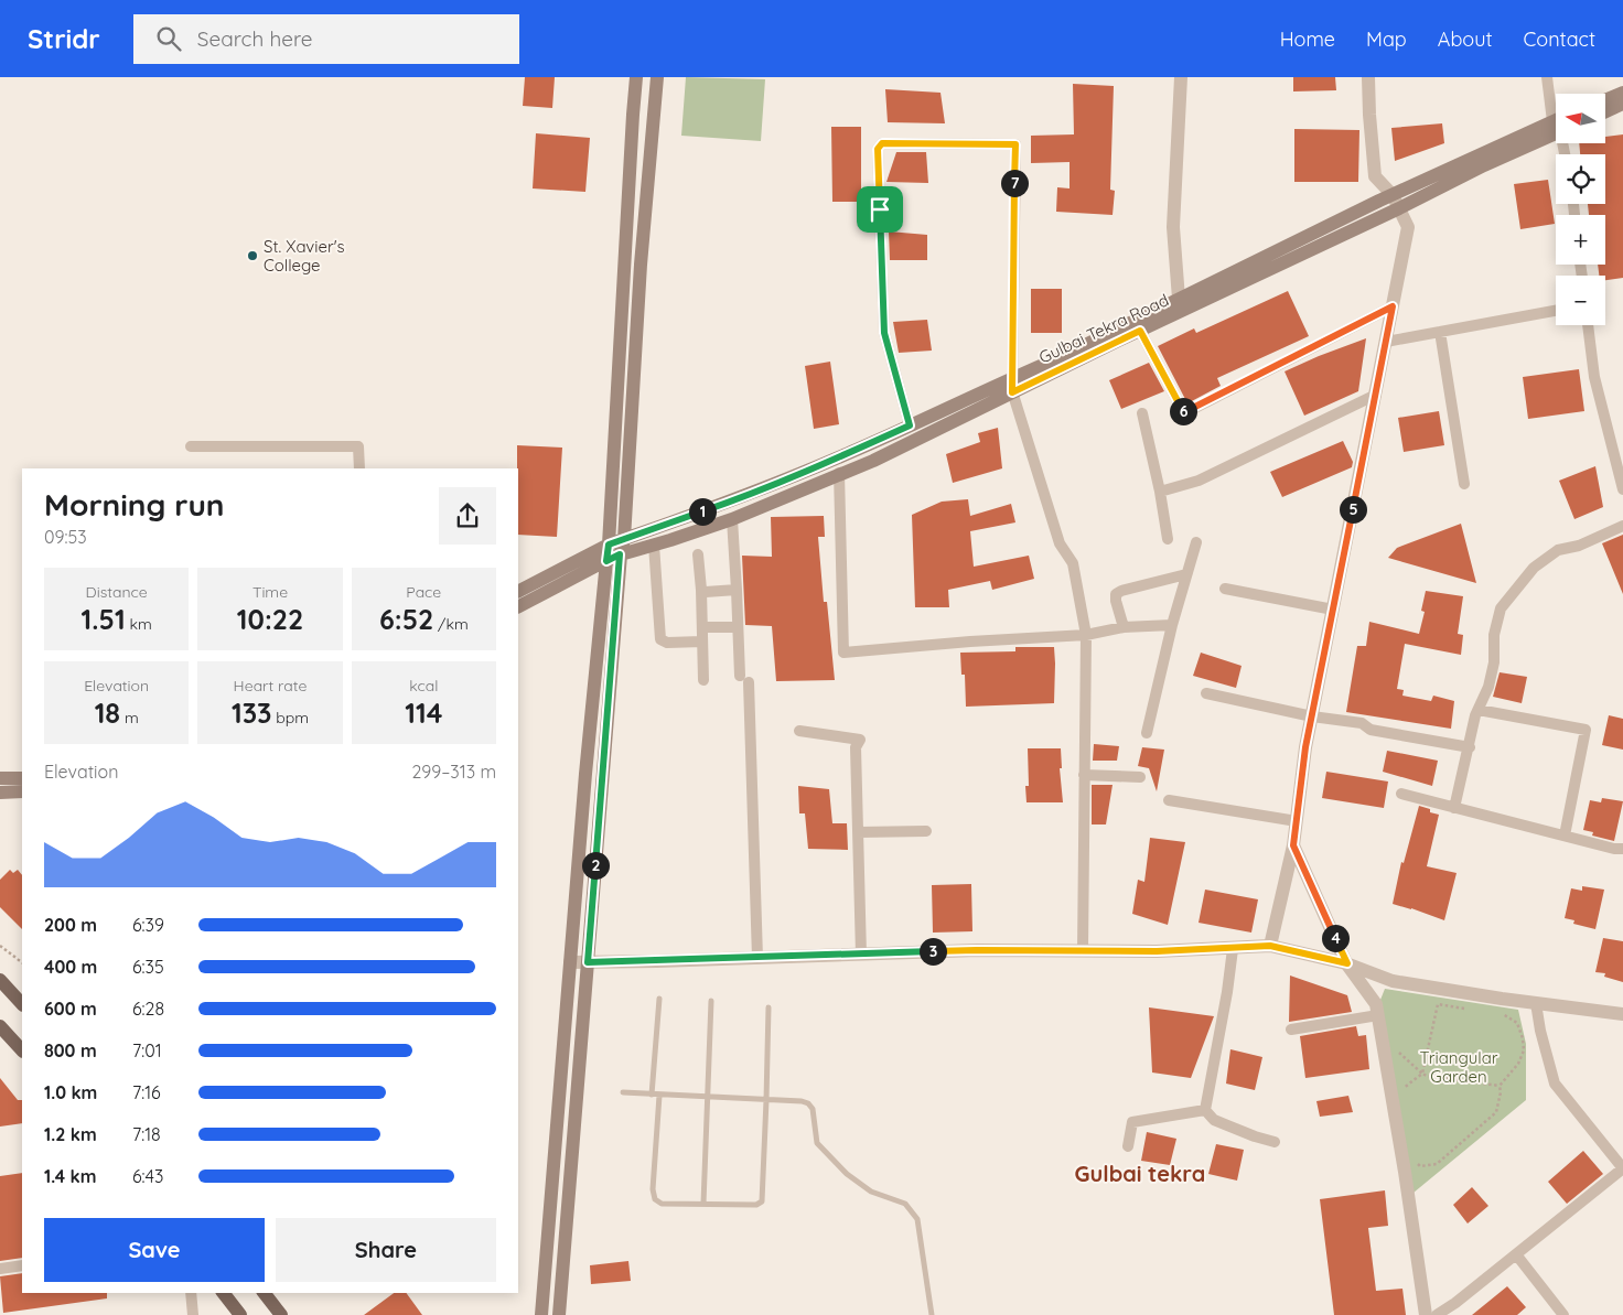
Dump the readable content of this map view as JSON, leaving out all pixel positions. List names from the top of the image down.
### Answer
{
  "streets": {
    "main road": ["Gulbai Tekra Road"]
  },
  "districts": ["Gulbai tekra"],
  "parks": ["Triangular Garden"],
  "places": ["St. Xavier's College"],
  "north": "left",
  "page": {
    "header": "Stridr",
    "search": "Search here",
    "nav": [
      "Home",
      "Map",
      "About",
      "Contact"
    ],
    "map_buttons": ["+", "−"],
    "pins": [
      "7",
      "6",
      "5",
      "1",
      "2",
      "4",
      "3"
    ],
    "heading": ["Morning run", "09:53"],
    "stats": [
      ["Distance", "1.51 km"],
      ["Time", "10:22"],
      ["Pace", "6:52 /km"],
      ["Elevation", "18 m"],
      ["Heart rate", "133 bpm"],
      ["kcal", "114"]
    ],
    "chart": ["Elevation", "299–313 m"],
    "list": [
      {
        "name": "200 m",
        "note": "6:39"
      },
      {
        "name": "400 m",
        "note": "6:35"
      },
      {
        "name": "600 m",
        "note": "6:28"
      },
      {
        "name": "800 m",
        "note": "7:01"
      },
      {
        "name": "1.0 km",
        "note": "7:16"
      },
      {
        "name": "1.2 km",
        "note": "7:18"
      },
      {
        "name": "1.4 km",
        "note": "6:43"
      }
    ],
    "buttons": ["Save", "Share"]
  }
}
